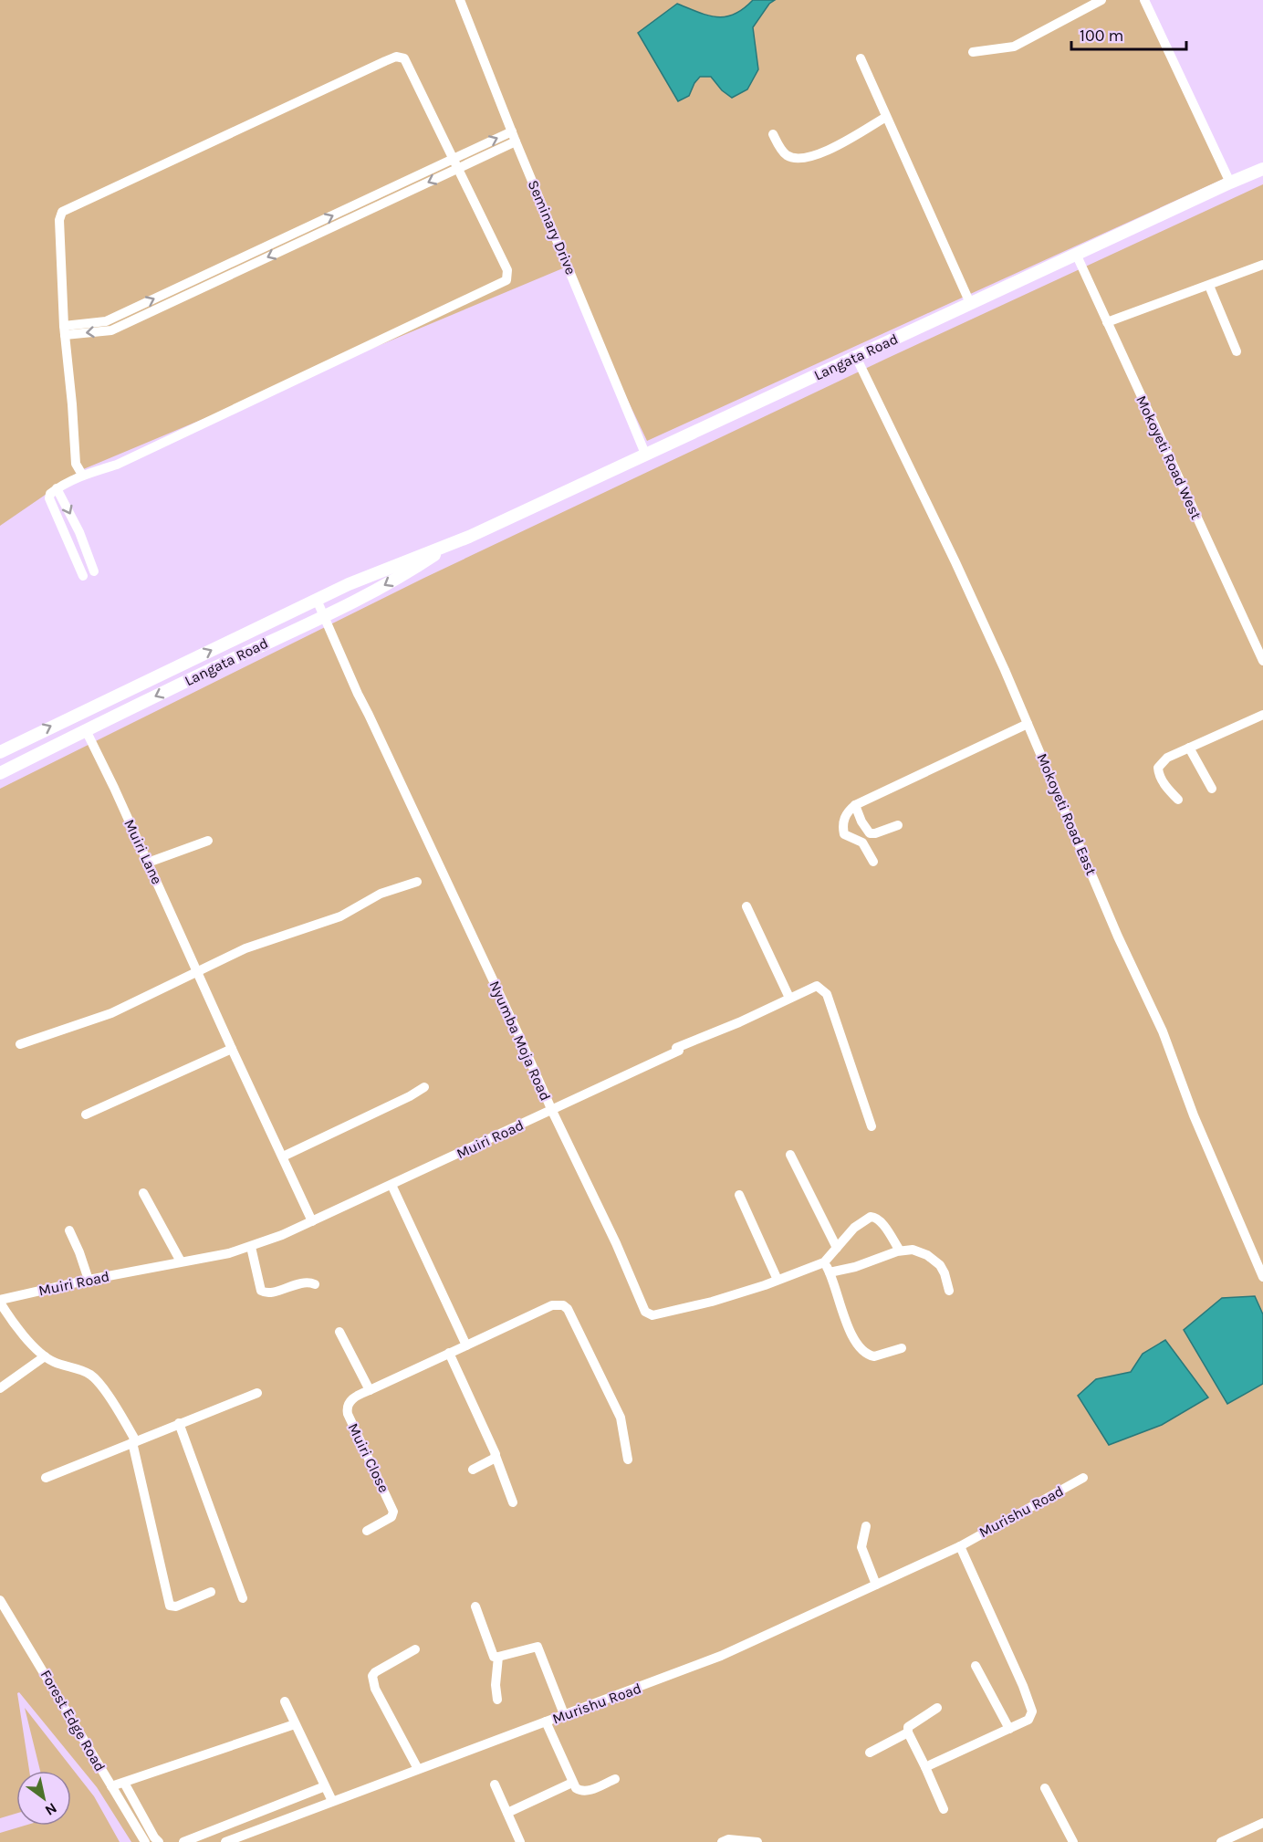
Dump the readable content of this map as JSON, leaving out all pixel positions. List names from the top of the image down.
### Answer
{
  "streets": {
    "main road": ["Langata Road"],
    "street": [
      "Seminary Drive",
      "Mokoyeti Road West",
      "Mokoyeti Road East",
      "Muiri Lane",
      "Nyumba Moja Road",
      "Muiri Road",
      "Muiri Close",
      "Murishu Road",
      "Forest Edge Road"
    ]
  },
  "crossings": [
    ["Seminary Drive", "Langata Road"],
    ["Langata Road", "Mokoyeti Road West"],
    ["Langata Road", "Mokoyeti Road East"],
    ["Langata Road", "Muiri Lane"],
    ["Langata Road", "Nyumba Moja Road"],
    ["Muiri Lane", "Muiri Road"],
    ["Nyumba Moja Road", "Muiri Road"]
  ],
  "scale_bar": "100 m",
  "north": "bottom right"
}
